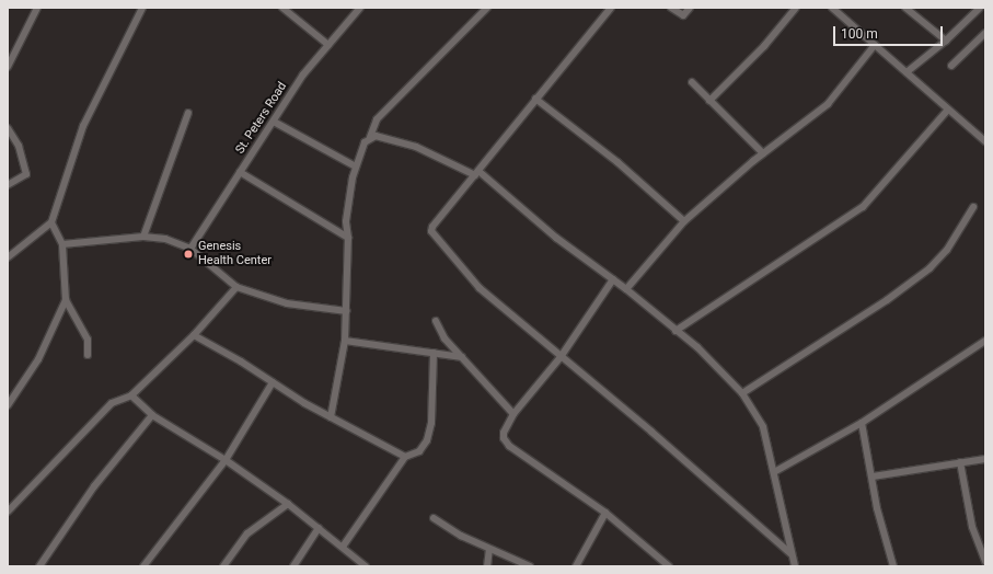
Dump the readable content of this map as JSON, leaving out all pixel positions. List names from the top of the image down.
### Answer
{
  "streets": {
    "street": ["St. Peters Road"]
  },
  "places": ["Genesis Health Center"],
  "scale_bar": "100 m"
}
